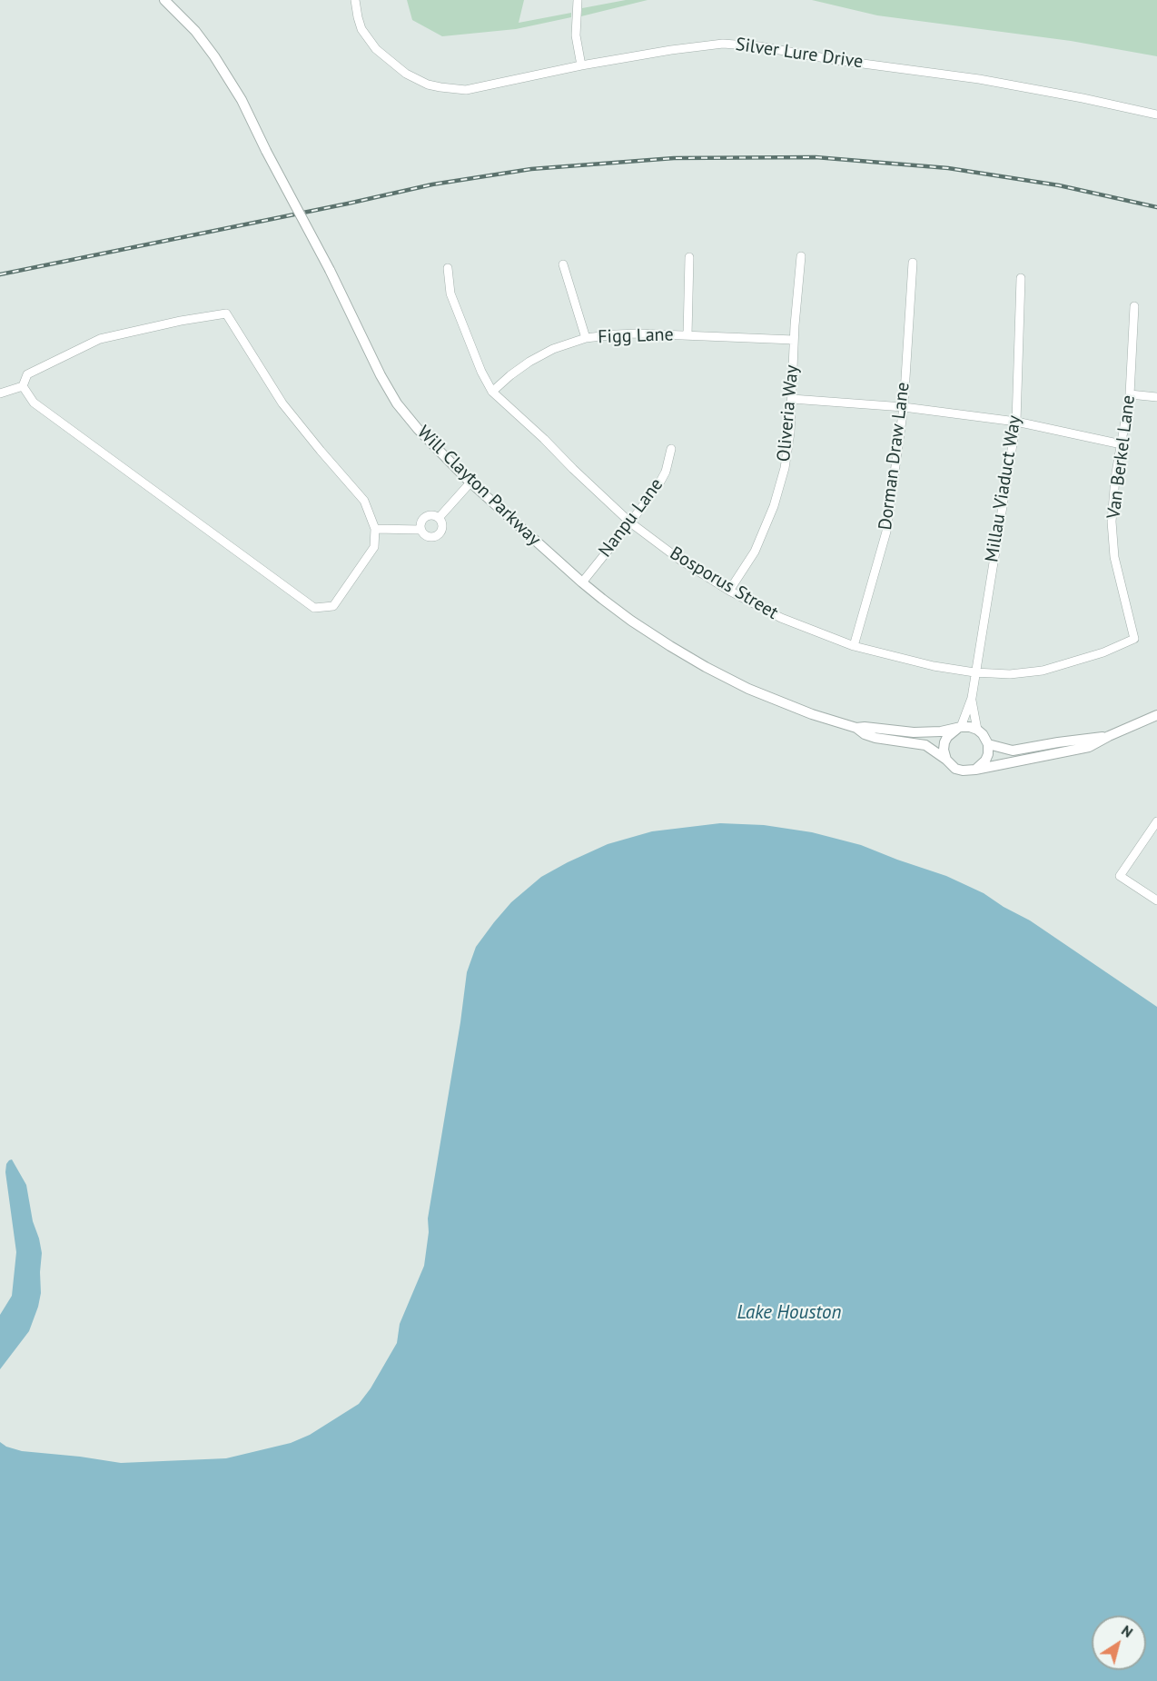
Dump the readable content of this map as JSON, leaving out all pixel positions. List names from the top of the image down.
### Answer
{
  "streets": {
    "street": [
      "Silver Lure Drive",
      "Figg Lane",
      "Oliveria Way",
      "Dorman Draw Lane",
      "Van Berkel Lane",
      "Will Clayton Parkway",
      "Millau Viaduct Way",
      "Nanpu Lane",
      "Bosporus Street"
    ]
  },
  "crossings": [
    ["Figg Lane", "Oliveria Way"],
    ["Figg Lane", "Bosporus Street"],
    ["Oliveria Way", "Bosporus Street"],
    ["Dorman Draw Lane", "Bosporus Street"],
    ["Van Berkel Lane", "Bosporus Street"],
    ["Will Clayton Parkway", "Millau Viaduct Way"],
    ["Will Clayton Parkway", "Nanpu Lane"],
    ["Millau Viaduct Way", "Bosporus Street"],
    ["Nanpu Lane", "Bosporus Street"]
  ],
  "water": ["Lake Houston"],
  "north": "top right"
}
